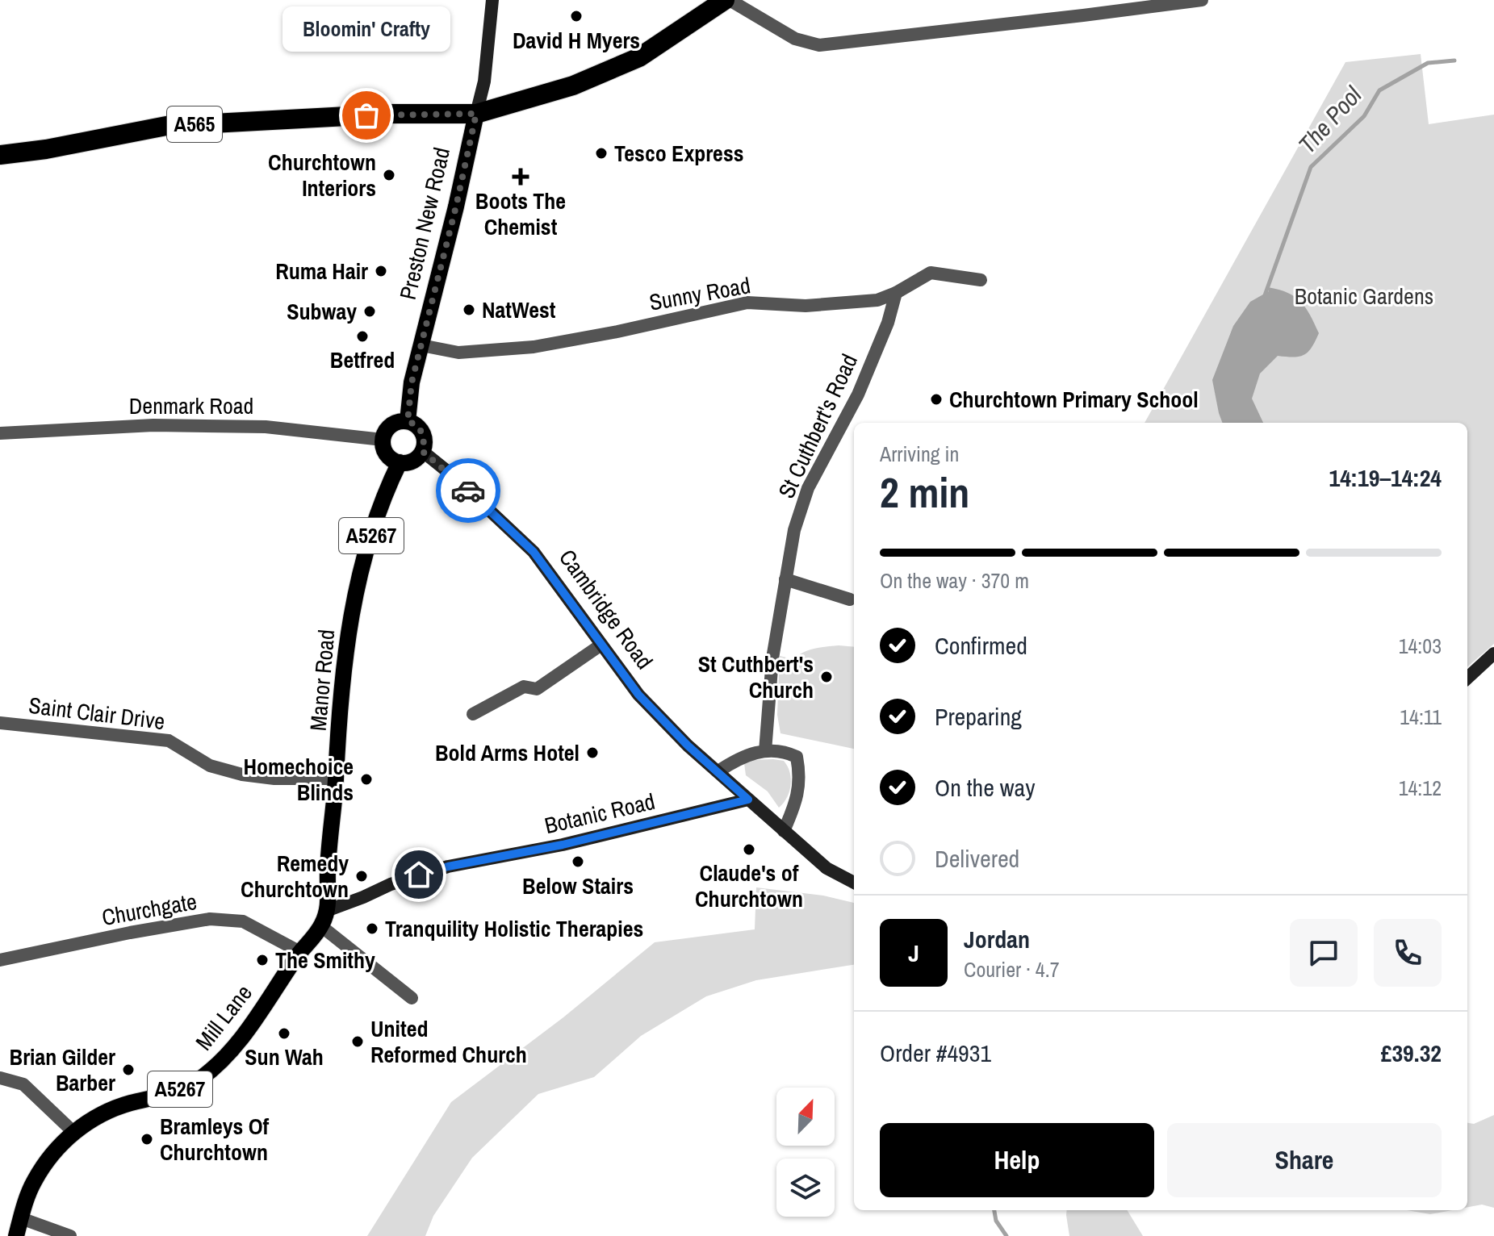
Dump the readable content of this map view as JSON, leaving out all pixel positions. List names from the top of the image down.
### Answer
{
  "streets": {
    "highway": ["A565", "Preston New Road"],
    "main road": [
      "A5267",
      "Cambridge Road",
      "Manor Road",
      "Botanic Road",
      "Mill Lane"
    ],
    "street": [
      "Sunny Road",
      "Denmark Road",
      "St Cuthbert's Road",
      "Saint Clair Drive",
      "Churchgate"
    ]
  },
  "crossings": [
    ["Preston New Road", "Sunny Road"],
    ["Sunny Road", "St Cuthbert's Road"],
    ["Denmark Road", "Cambridge Road"],
    ["Denmark Road", "Manor Road"],
    ["Cambridge Road", "Manor Road"],
    ["Cambridge Road", "Botanic Road"],
    ["Manor Road", "Saint Clair Drive"],
    ["Manor Road", "Botanic Road"],
    ["Manor Road", "Mill Lane"],
    ["Botanic Road", "Mill Lane"],
    ["Churchgate", "Mill Lane"]
  ],
  "water": ["The Pool"],
  "parks": ["Botanic Gardens"],
  "places": {
    "other": [
      "David H Myers",
      "Bloomin' Crafty",
      "Tesco Express",
      "Churchtown Interiors",
      "Ruma Hair",
      "NatWest",
      "Subway",
      "Betfred",
      "Churchtown Primary School",
      "St Cuthbert's Church",
      "Bold Arms Hotel",
      "Homechoice Blinds",
      "Claude's of Churchtown",
      "Below Stairs",
      "Remedy Churchtown",
      "Tranquility Holistic Therapies",
      "The Smithy",
      "Sun Wah",
      "United Reformed Church",
      "Brian Gilder Barber",
      "Bramleys Of Churchtown"
    ],
    "health": ["Boots The Chemist"]
  },
  "north": "top right",
  "page": {
    "bubble": "Bloomin' Crafty",
    "heading": ["2 min", "Arriving in", "14:19–14:24"],
    "panel": [
      "Jordan",
      "Courier · 4.7",
      "Order #4931",
      "£39.32"
    ],
    "bar": "On the way · 370 m",
    "list": [
      ["Confirmed", "14:03"],
      ["Preparing", "14:11"],
      ["On the way", "14:12"],
      "Delivered"
    ],
    "round": "J",
    "buttons": ["Help", "Share"]
  }
}
